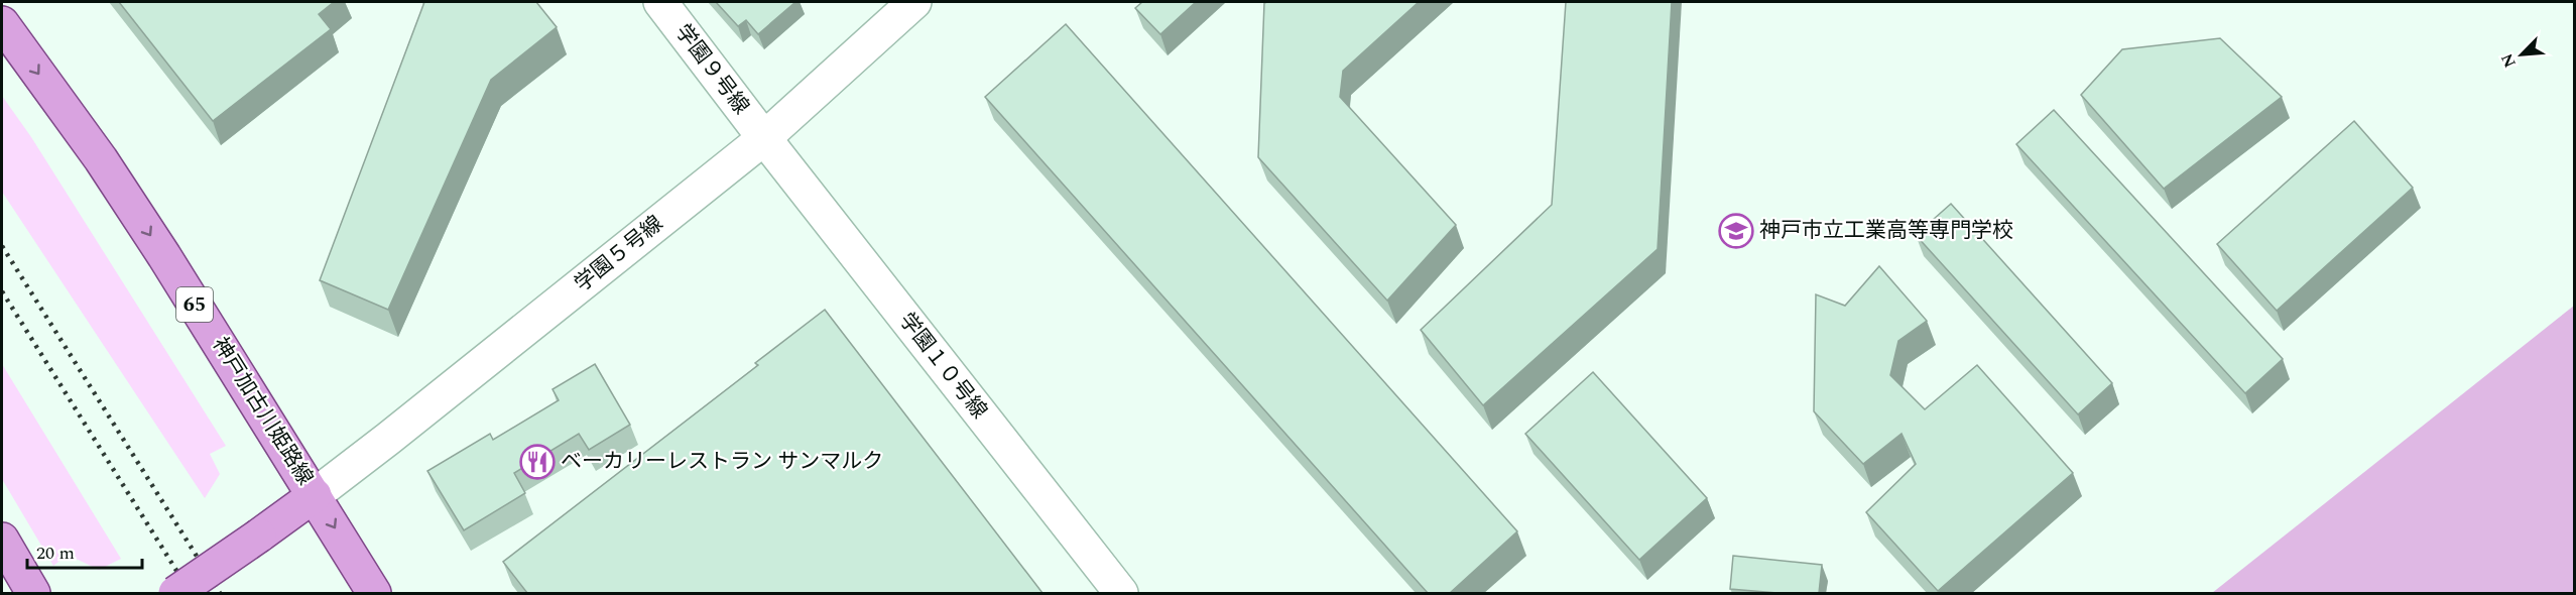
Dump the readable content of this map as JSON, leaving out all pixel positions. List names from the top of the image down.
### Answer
{
  "streets": {
    "main road": ["65", "神戸加古川姫路線"],
    "street": ["学園９号線", "学園５号線", "学園１０号線"]
  },
  "crossings": [
    ["学園９号線", "学園５号線"],
    ["学園９号線", "学園１０号線"],
    ["学園５号線", "学園１０号線"],
    ["学園５号線", "神戸加古川姫路線"]
  ],
  "one_way": ["神戸加古川姫路線"],
  "places": {
    "school or university": ["神戸市立工業高等専門学校"],
    "restaurant": ["ベーカリーレストラン サンマルク"]
  },
  "scale_bar": "20 m",
  "north": "bottom left"
}
